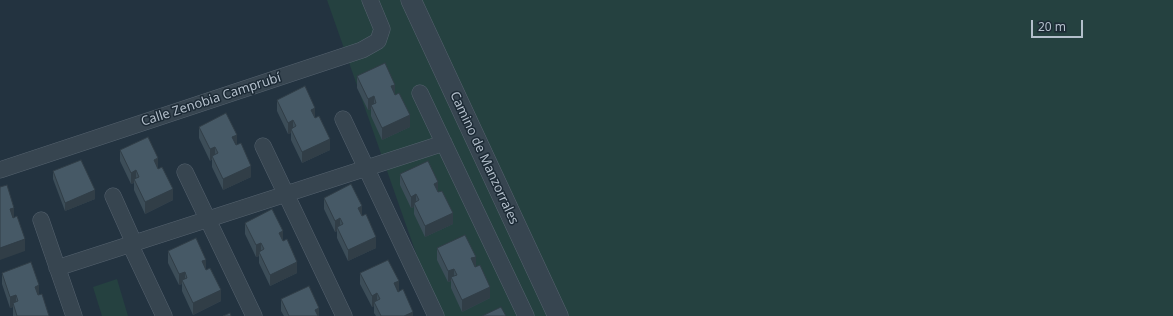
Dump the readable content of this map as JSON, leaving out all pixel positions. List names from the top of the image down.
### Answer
{
  "streets": {
    "street": ["Calle Zenobia Camprubí", "Camino de Manzorrales"]
  },
  "scale_bar": "20 m"
}
